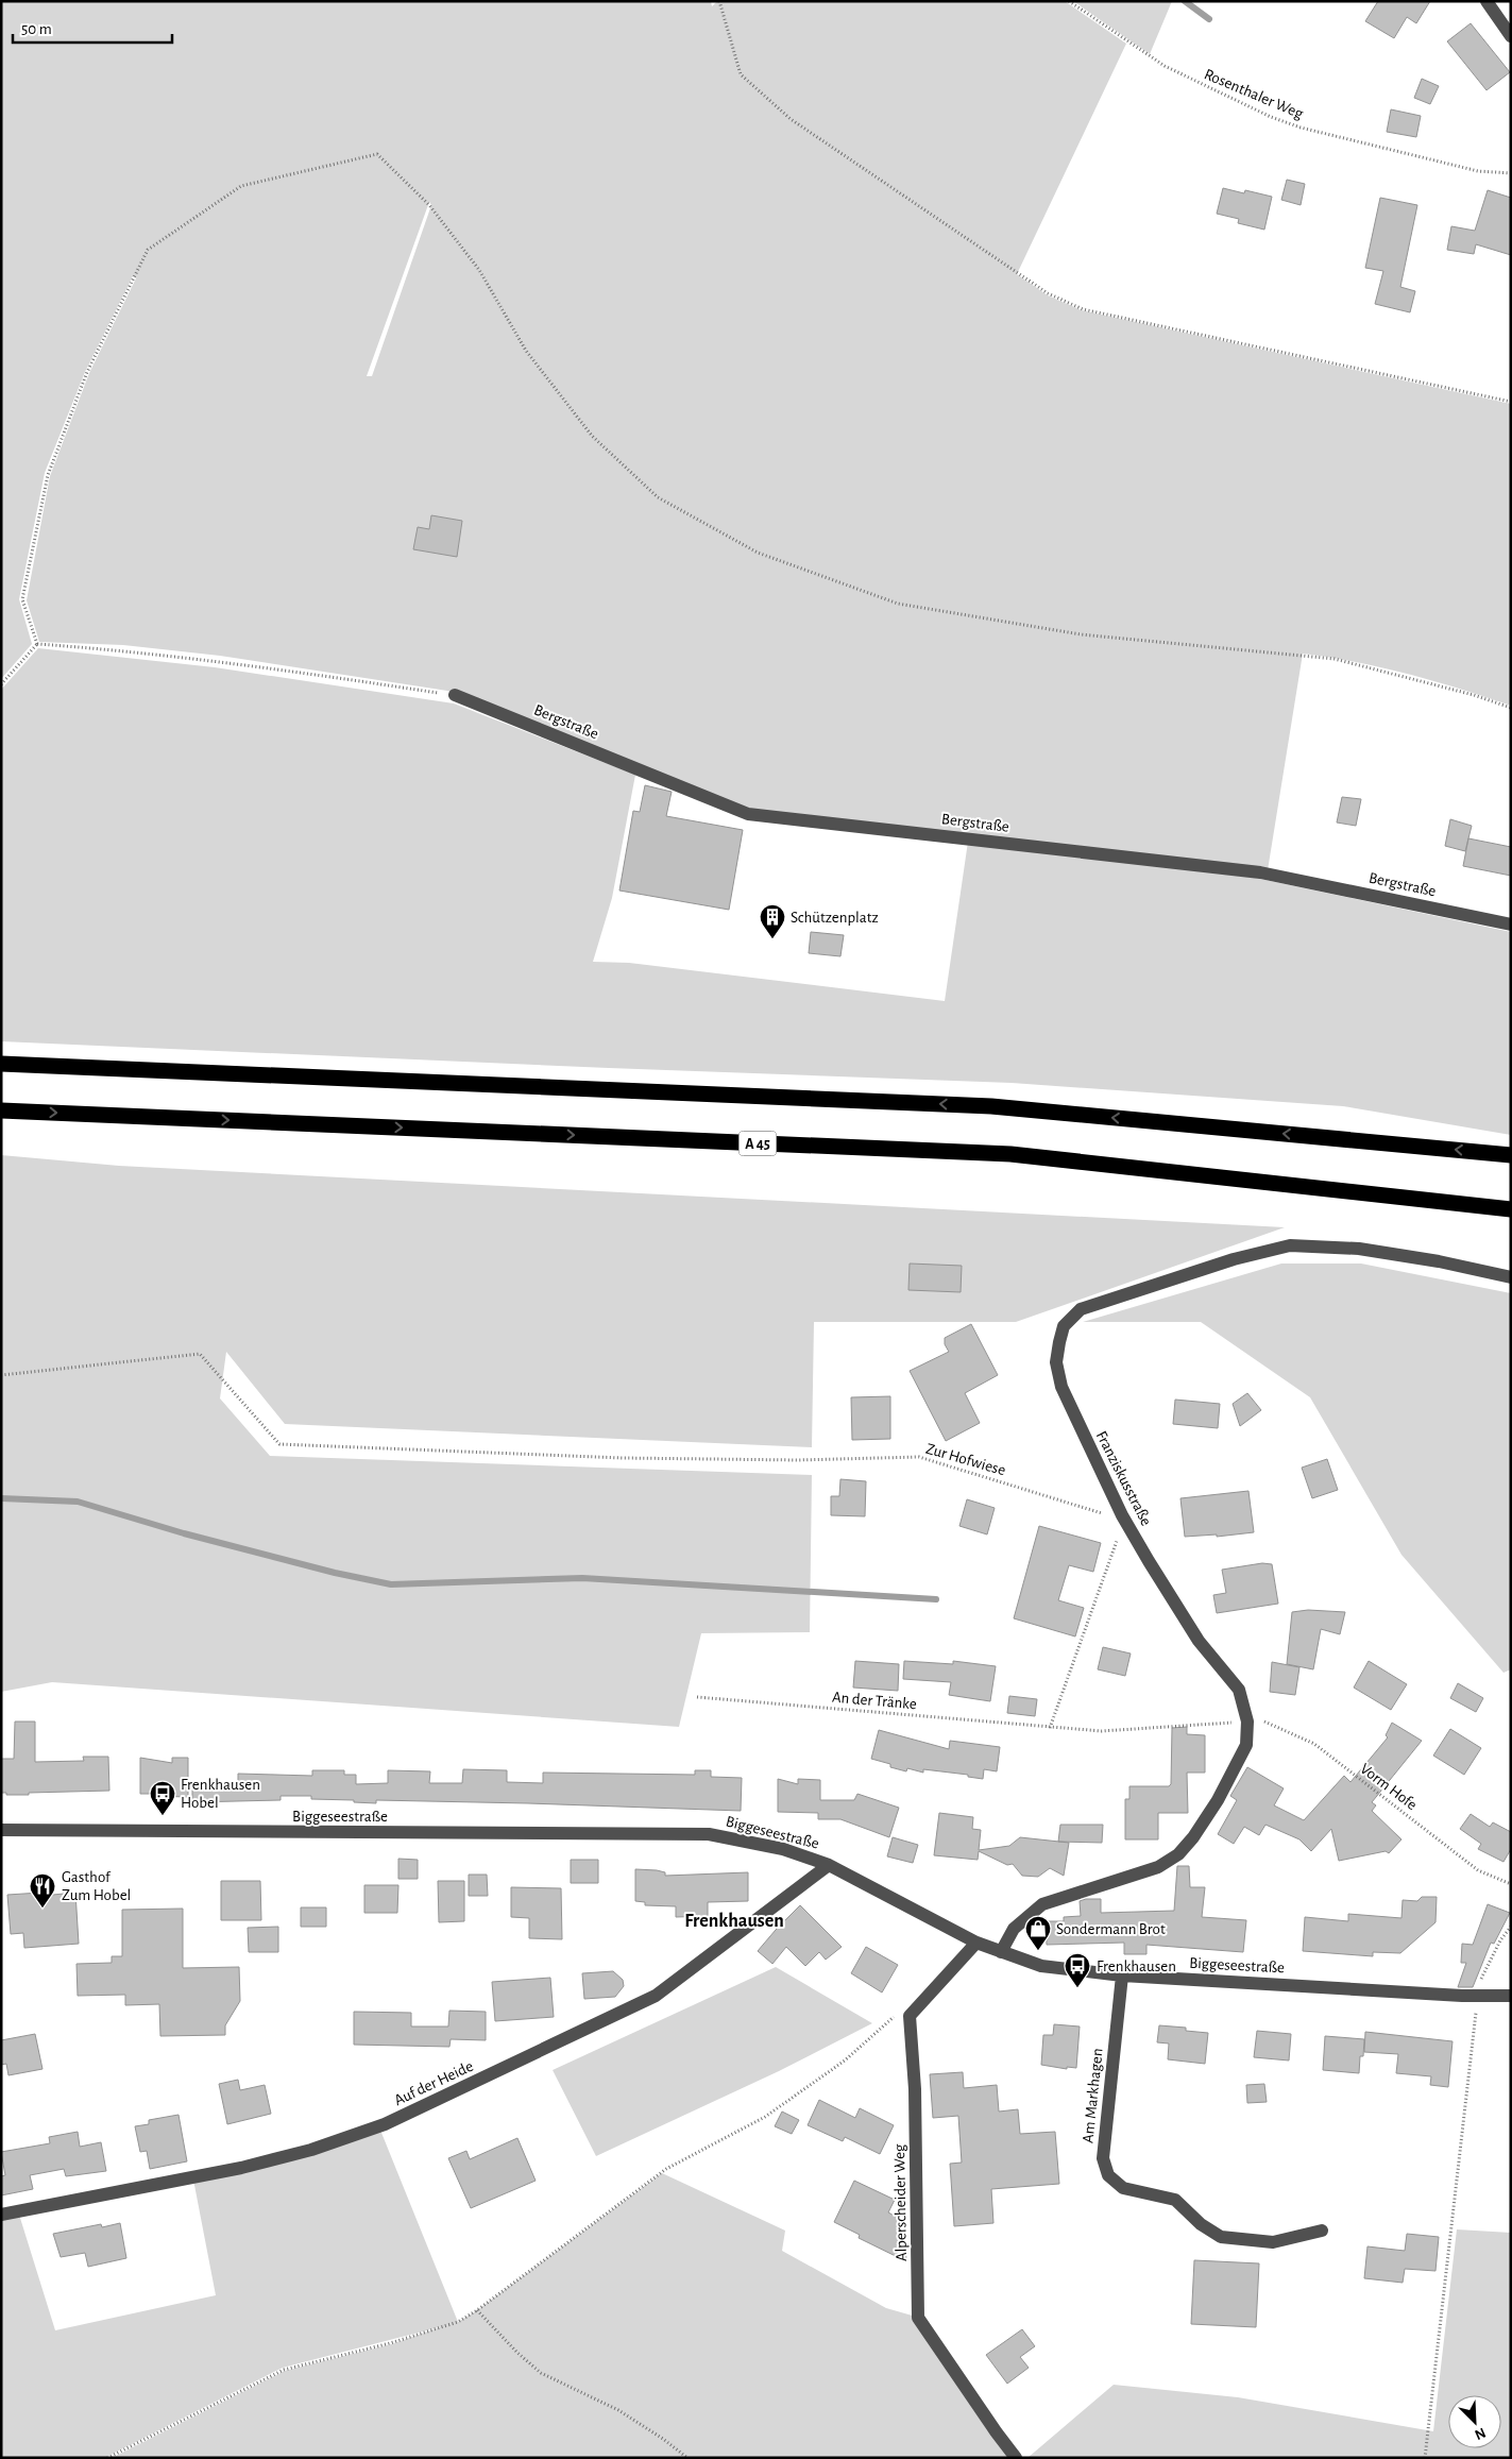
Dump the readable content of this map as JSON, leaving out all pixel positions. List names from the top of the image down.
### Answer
{
  "streets": {
    "highway": ["A 45"],
    "street": [
      "Bergstraße",
      "Franziskusstraße",
      "Biggeseestraße",
      "Auf der Heide",
      "Am Markhagen",
      "Alperscheider Weg"
    ],
    "path": [
      "Rosenthaler Weg",
      "Zur Hofwiese",
      "An der Tränke",
      "Vorm Hofe"
    ]
  },
  "crossings": [
    ["Zur Hofwiese", "Franziskusstraße"],
    ["Franziskusstraße", "An der Tränke"],
    ["Franziskusstraße", "Vorm Hofe"],
    ["Franziskusstraße", "Biggeseestraße"],
    ["An der Tränke", "Vorm Hofe"],
    ["Biggeseestraße", "Auf der Heide"],
    ["Biggeseestraße", "Am Markhagen"]
  ],
  "districts": ["Frenkhausen"],
  "places": {
    "building": ["Schützenplatz"],
    "bus stop": ["Frenkhausen Hobel", "Frenkhausen"],
    "restaurant": ["Gasthof Zum Hobel"],
    "shop": ["Sondermann Brot"]
  },
  "scale_bar": "50 m",
  "north": "bottom right"
}
